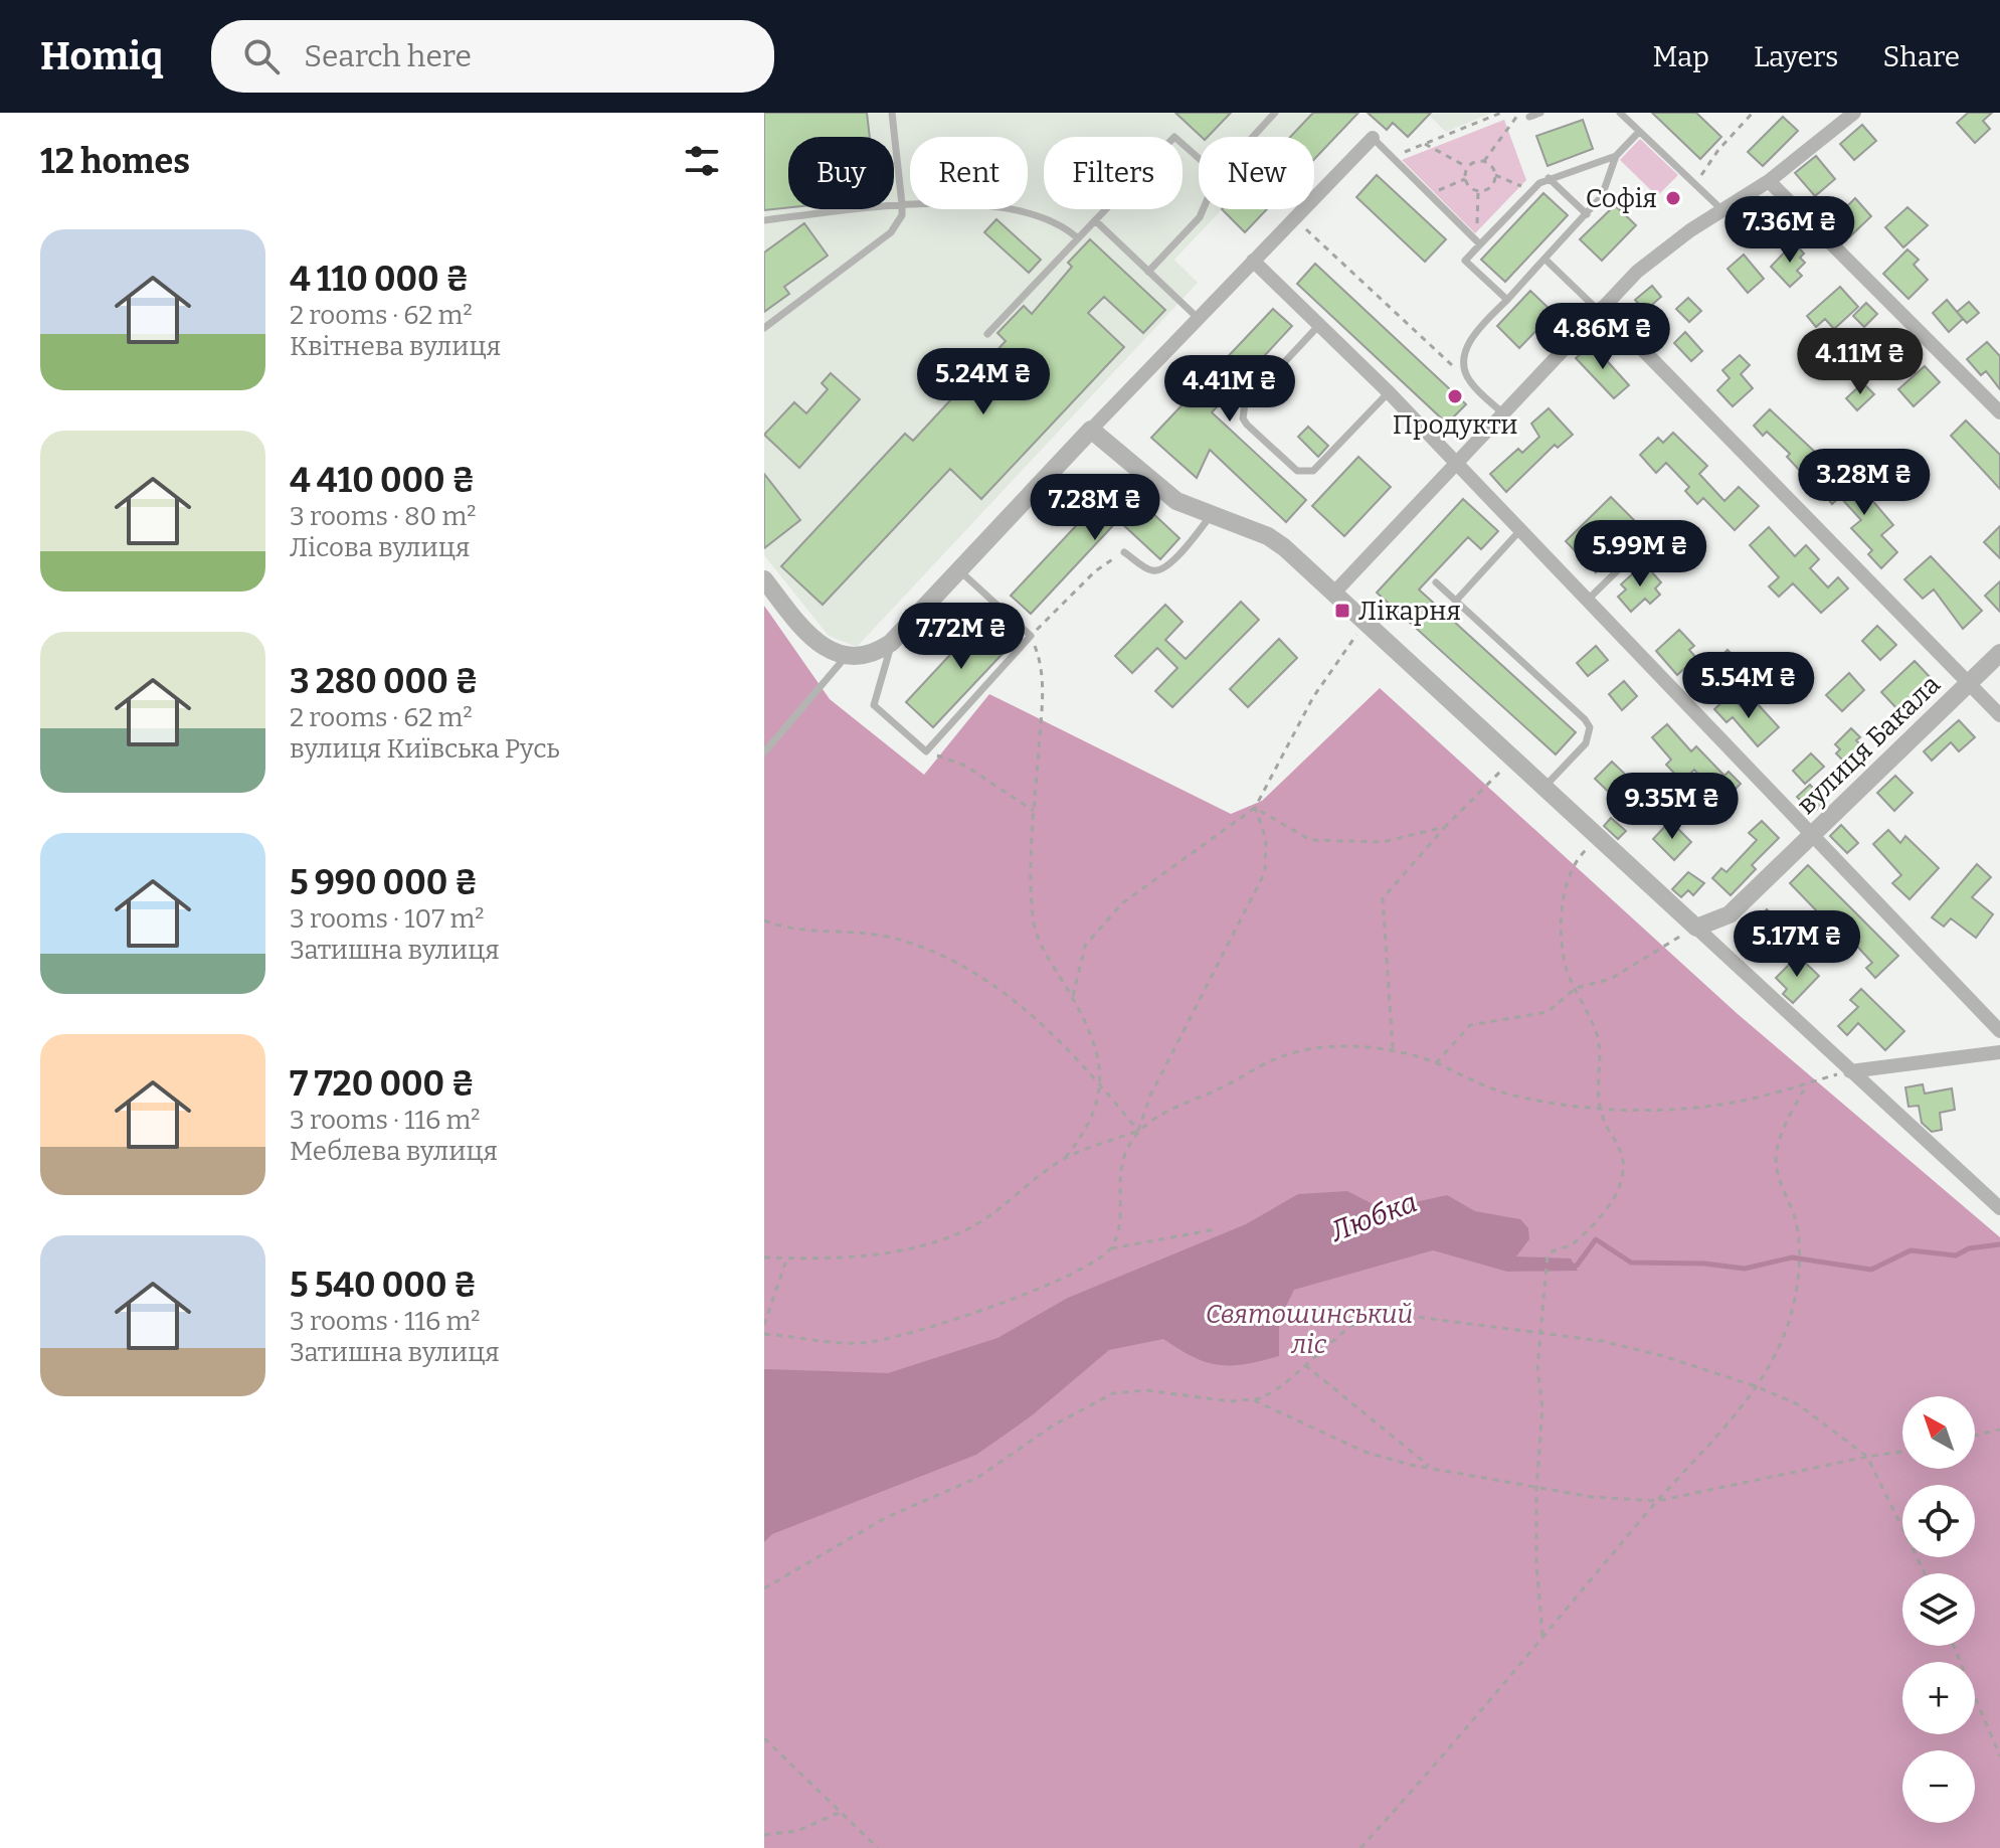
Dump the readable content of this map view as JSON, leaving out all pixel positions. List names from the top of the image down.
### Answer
{
  "streets": {
    "street": ["вулиця Бакала"]
  },
  "water": ["Любка"],
  "parks": ["Святошинський ліс"],
  "places": {
    "other": ["Софія", "Продукти"],
    "transit": ["Лікарня"]
  },
  "north": "top left",
  "page": {
    "header": "Homiq",
    "search": "Search here",
    "nav": ["Map", "Layers", "Share"],
    "heading": "12 homes",
    "chip": [
      "Buy",
      "Rent",
      "Filters",
      "New"
    ],
    "price": [
      "7.36M ₴",
      "4.86M ₴",
      "4.11M ₴",
      "5.24M ₴",
      "4.41M ₴",
      "3.28M ₴",
      "7.28M ₴",
      "5.99M ₴",
      "7.72M ₴",
      "5.54M ₴",
      "9.35M ₴",
      "5.17M ₴"
    ],
    "list": [
      {
        "name": "4 110 000 ₴",
        "note": "2 rooms · 62 m² · Квітнева вулиця"
      },
      {
        "name": "4 410 000 ₴",
        "note": "3 rooms · 80 m² · Лісова вулиця"
      },
      {
        "name": "3 280 000 ₴",
        "note": "2 rooms · 62 m² · вулиця Київська Русь"
      },
      {
        "name": "5 990 000 ₴",
        "note": "3 rooms · 107 m² · Затишна вулиця"
      },
      {
        "name": "7 720 000 ₴",
        "note": "3 rooms · 116 m² · Меблева вулиця"
      },
      {
        "name": "5 540 000 ₴",
        "note": "3 rooms · 116 m² · Затишна вулиця"
      }
    ],
    "map_buttons": ["+", "−"]
  }
}
